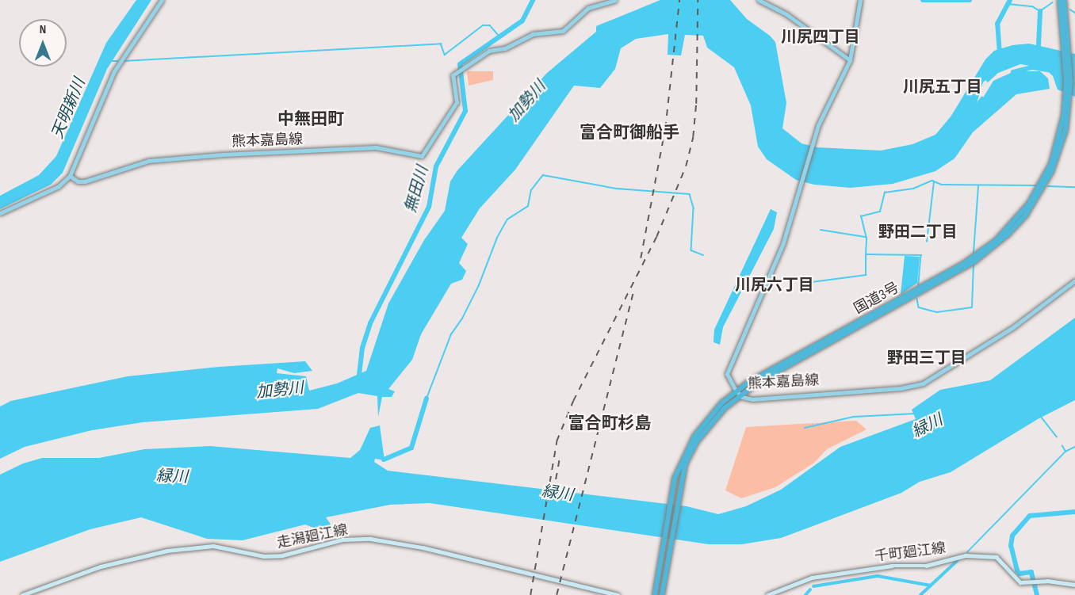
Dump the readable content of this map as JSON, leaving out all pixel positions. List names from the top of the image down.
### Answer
{
  "streets": {
    "highway": ["国道3号"],
    "main road": ["熊本嘉島線", "走潟廻江線", "千町廻江線"]
  },
  "crossings": [
    ["熊本嘉島線", "国道3号"]
  ],
  "districts": [
    "川尻四丁目",
    "川尻五丁目",
    "中無田町",
    "富合町御船手",
    "野田二丁目",
    "川尻六丁目",
    "野田三丁目",
    "富合町杉島"
  ],
  "water": [
    "加勢川",
    "天明新川",
    "無田川",
    "緑川"
  ],
  "north": "top"
}
